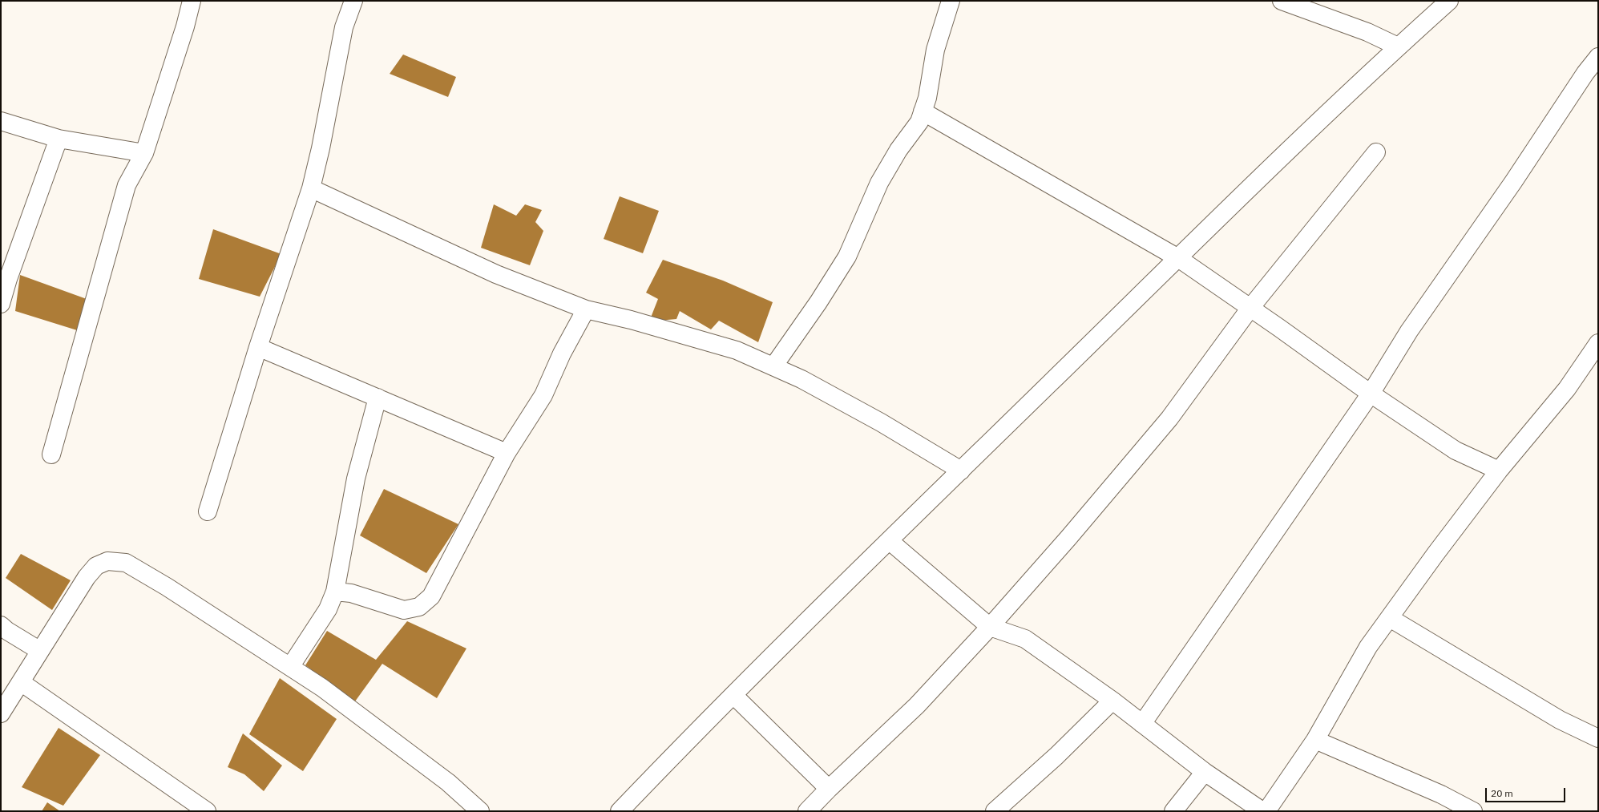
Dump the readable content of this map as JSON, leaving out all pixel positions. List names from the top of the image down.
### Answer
{
  "scale_bar": "20 m"
}
